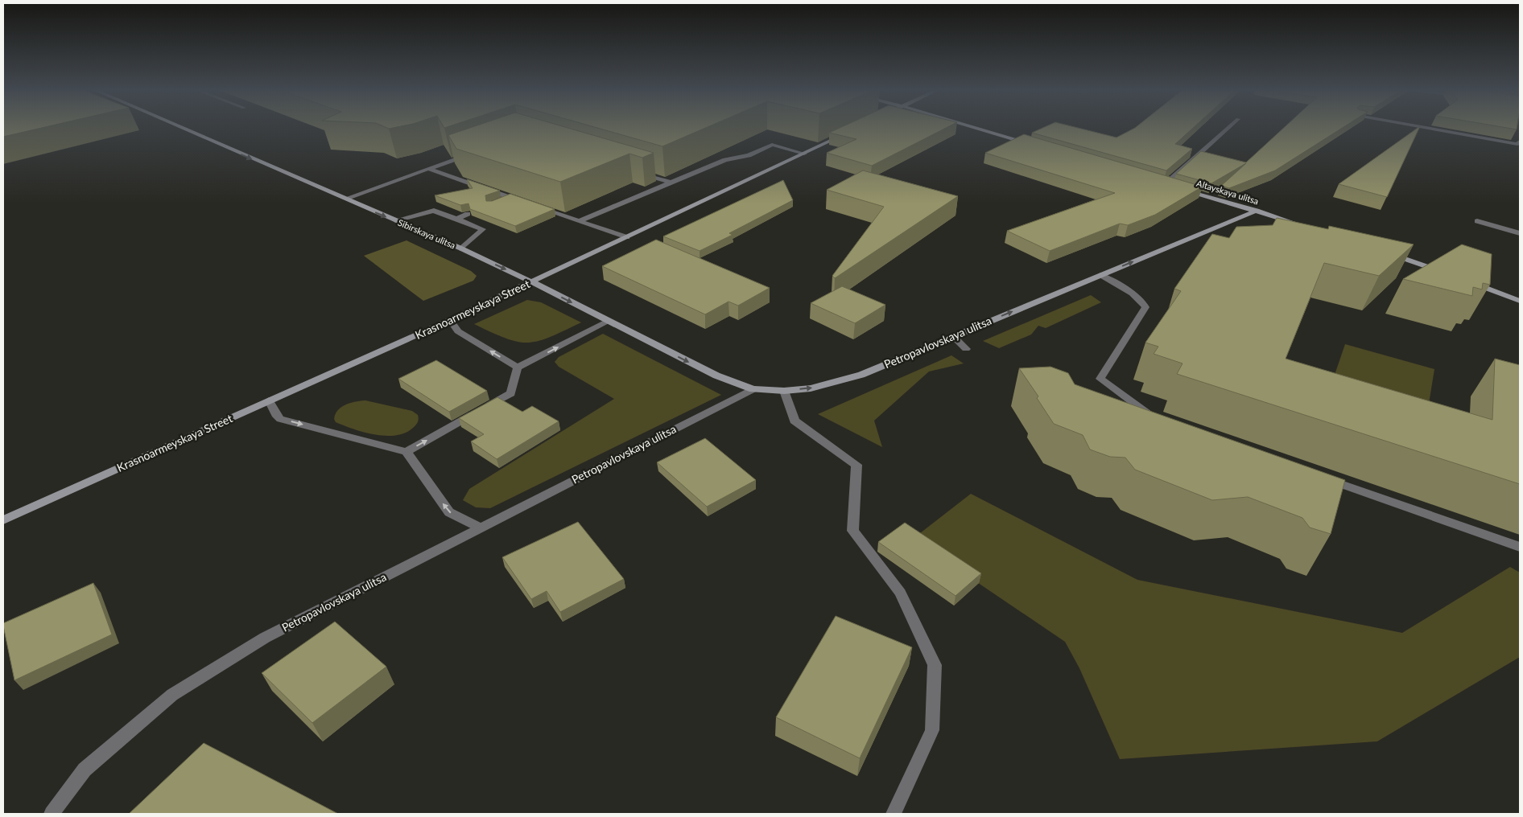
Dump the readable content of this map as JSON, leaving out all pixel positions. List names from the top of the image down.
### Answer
{
  "streets": {
    "main road": [
      "Altayskaya ulitsa",
      "Sibirskaya ulitsa",
      "Krasnoarmeyskaya Street",
      "Petropavlovskaya ulitsa"
    ]
  },
  "crossings": [
    ["Altayskaya ulitsa", "Petropavlovskaya ulitsa"],
    ["Sibirskaya ulitsa", "Krasnoarmeyskaya Street"],
    ["Sibirskaya ulitsa", "Petropavlovskaya ulitsa"]
  ],
  "one_way": ["Sibirskaya ulitsa", "Petropavlovskaya ulitsa"]
}
